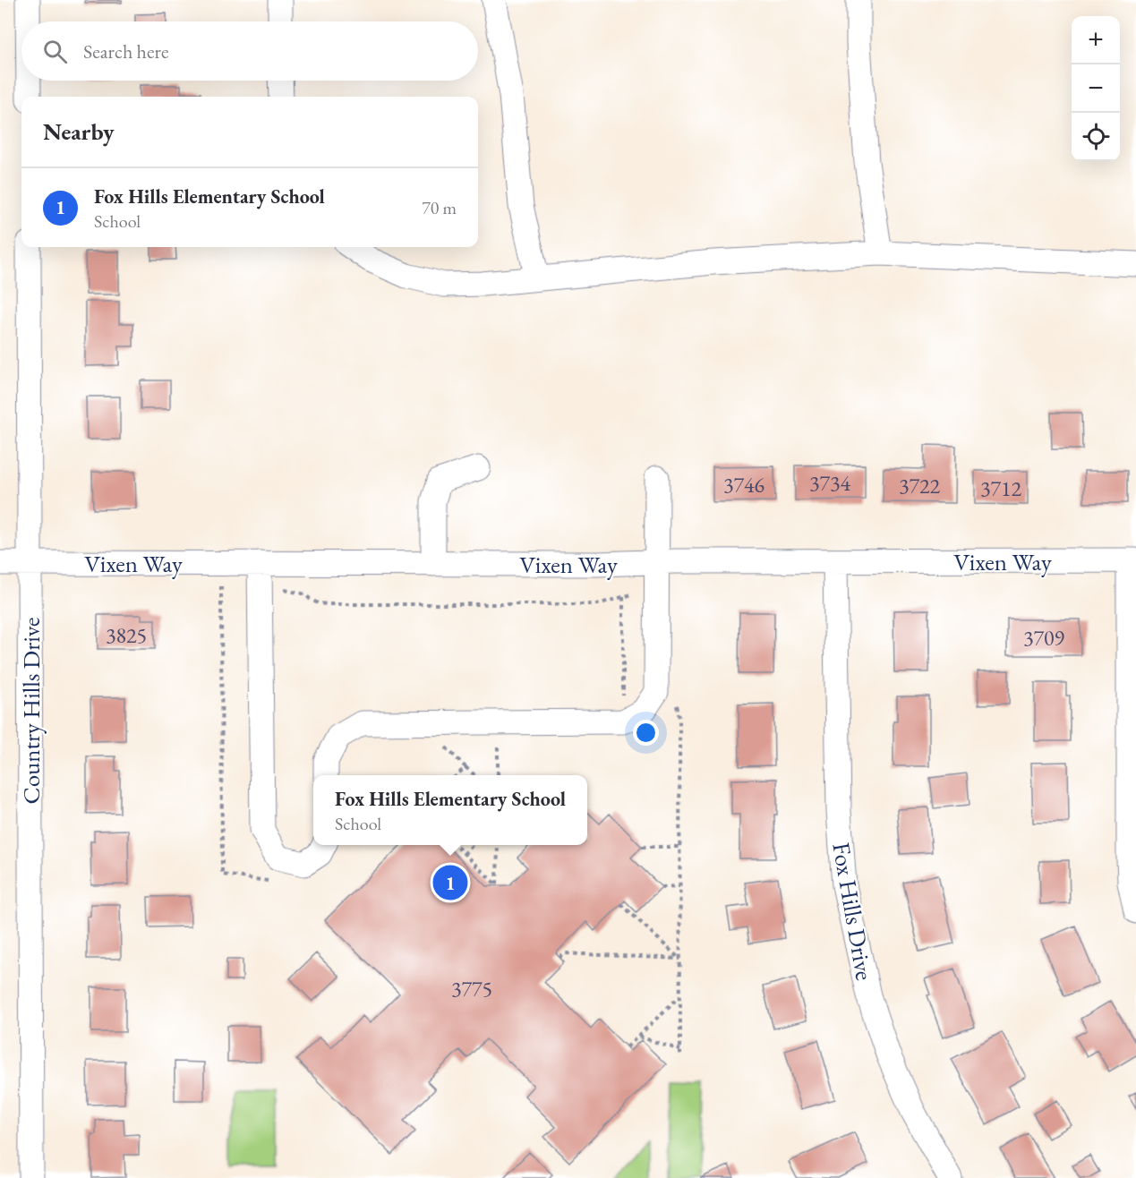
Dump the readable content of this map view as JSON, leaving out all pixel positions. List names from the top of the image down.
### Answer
{
  "streets": {
    "street": ["Vixen Way", "Country Hills Drive", "Fox Hills Drive"]
  },
  "crossings": [
    ["Vixen Way", "Country Hills Drive"],
    ["Vixen Way", "Fox Hills Drive"]
  ],
  "house_numbers": [
    "3734",
    "3746",
    "3722",
    "3712",
    "3825",
    "3709",
    "3775"
  ],
  "page": {
    "map_buttons": ["+", "−"],
    "search": "Search here",
    "heading": "Nearby",
    "list": [
      {
        "mark": "1",
        "name": "Fox Hills Elementary School",
        "note": "School",
        "value": "70 m"
      }
    ],
    "popup": ["Fox Hills Elementary School", "School"],
    "pins": "1"
  }
}
